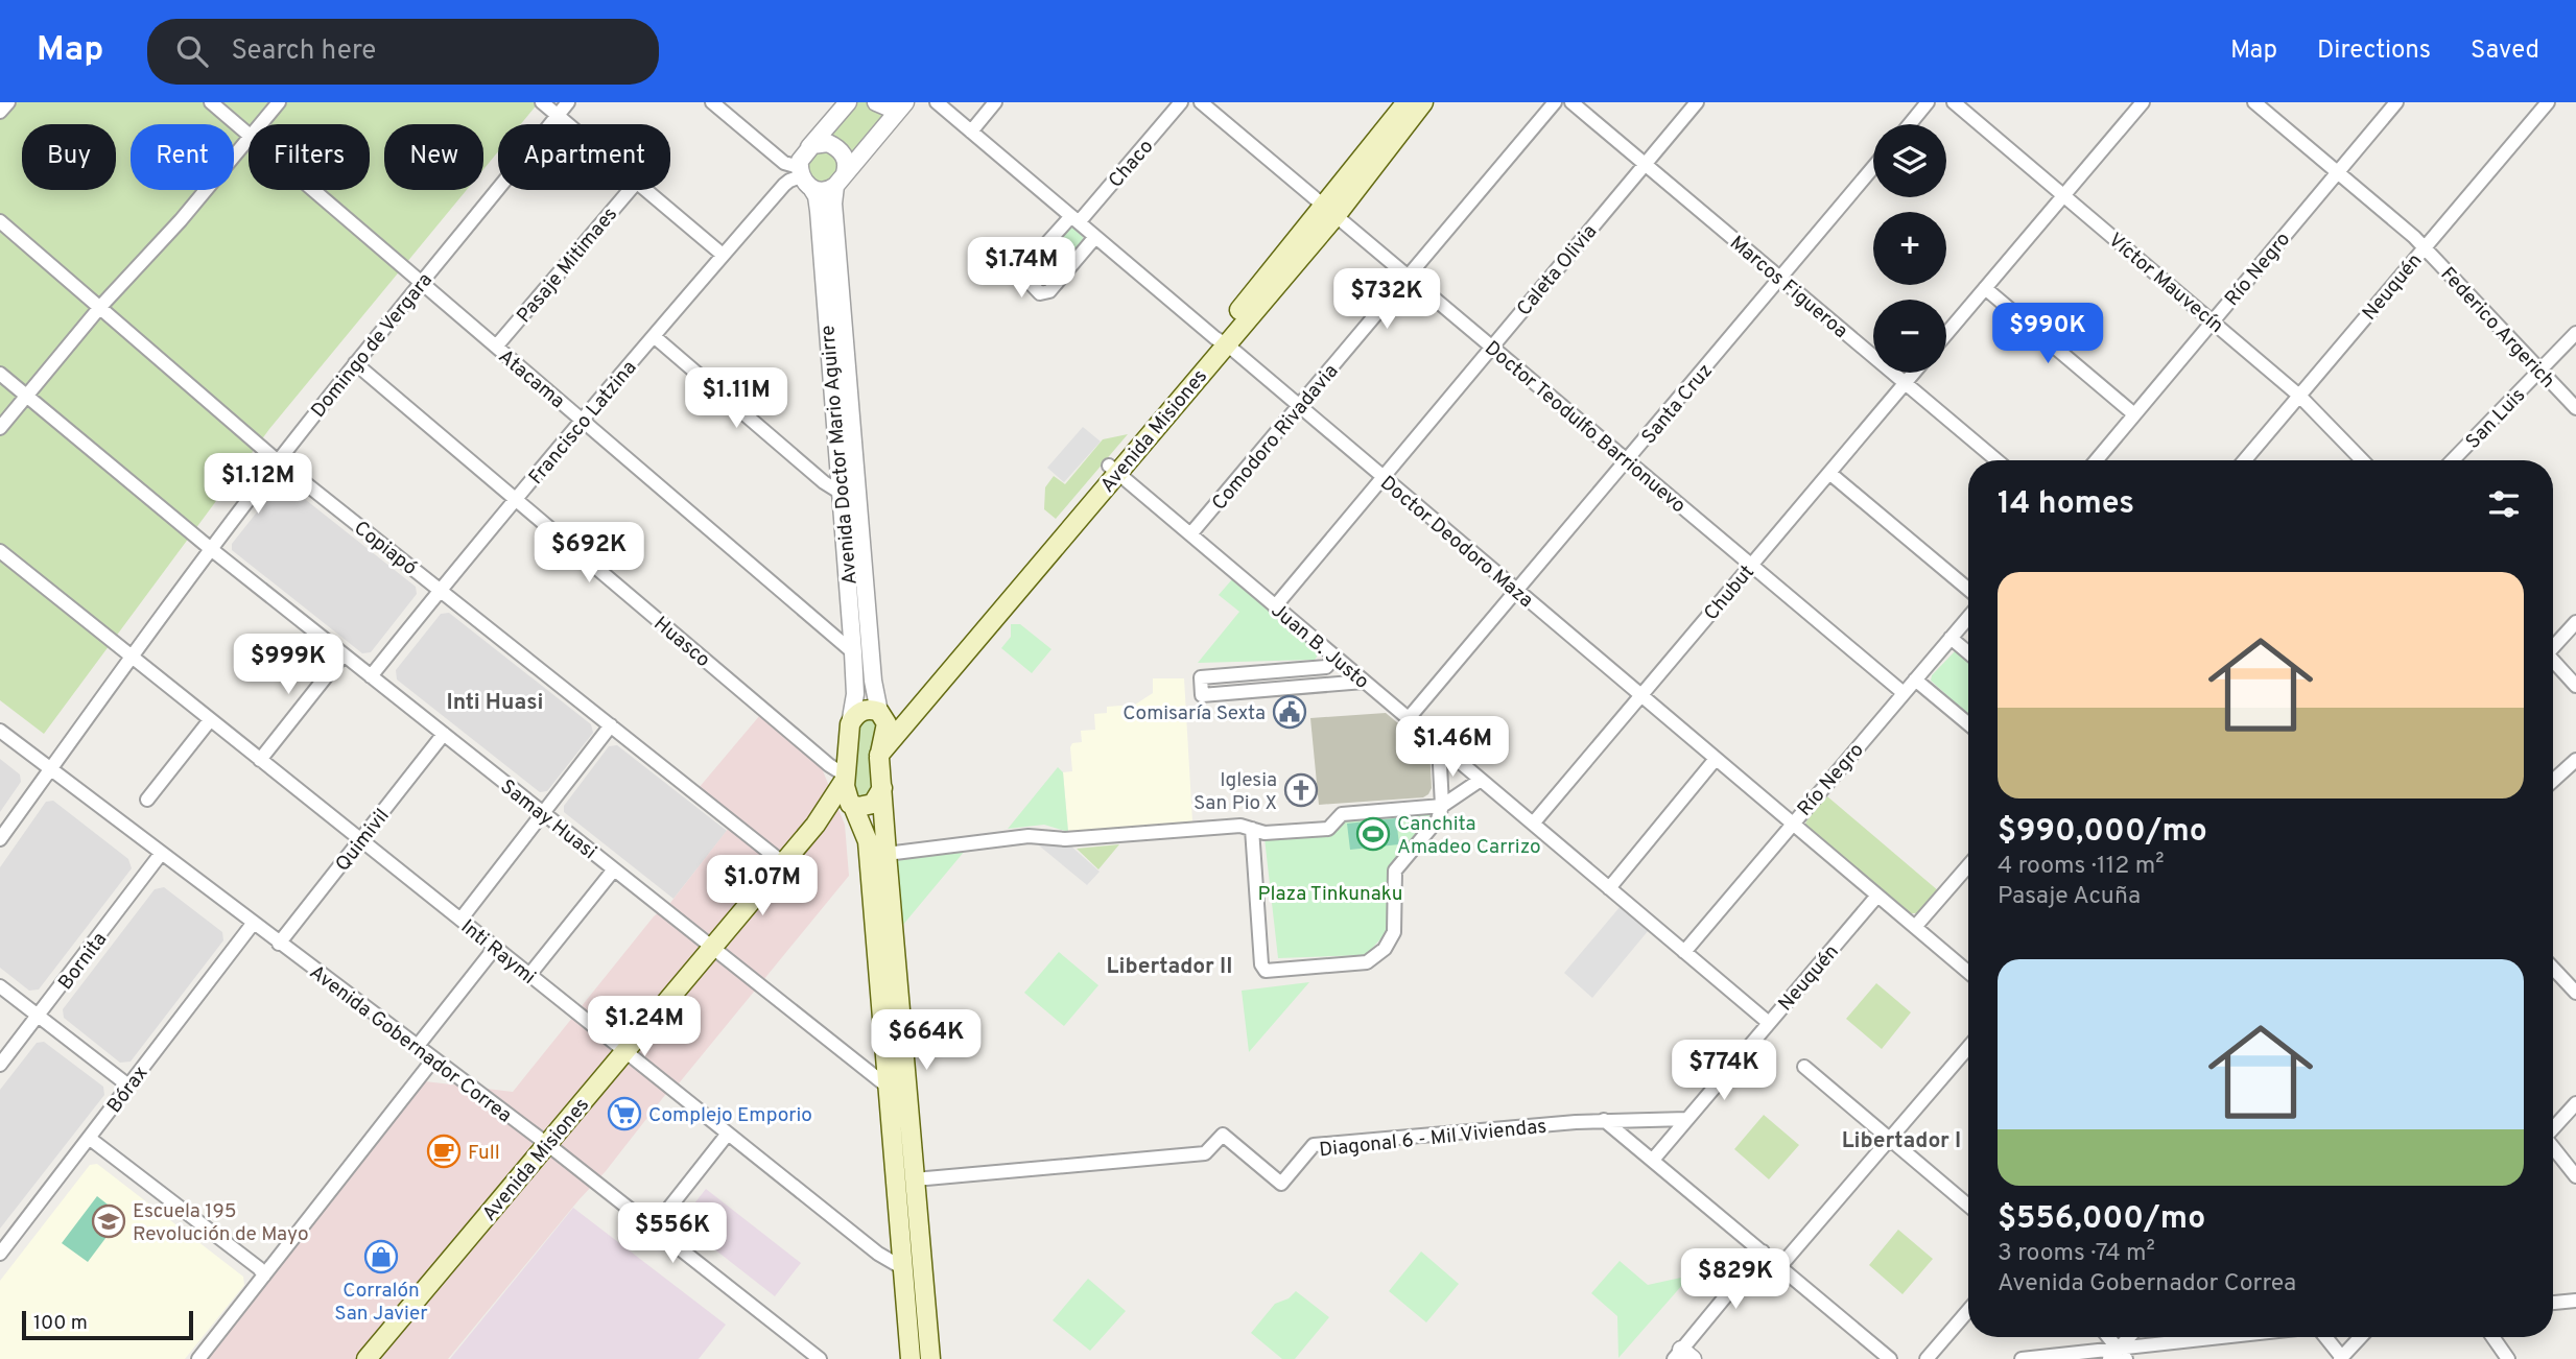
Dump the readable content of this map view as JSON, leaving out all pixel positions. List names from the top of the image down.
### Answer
{
  "streets": {
    "main road": ["Avenida Misiones"],
    "street": [
      "Chaco",
      "Pasaje Mitimaes",
      "Río Negro",
      "Caleta Olivia",
      "Víctor Mauvecín",
      "Marcos Figueroa",
      "Neuquén",
      "Federico Argerich",
      "Domingo de Vergara",
      "Atacama",
      "Santa Cruz",
      "San Luis",
      "Francisco Latzina",
      "Doctor Teodulfo Barrionuevo",
      "Comodoro Rivadavia",
      "Avenida Doctor Mario Aguirre",
      "Doctor Deodoro Maza",
      "Copiapó",
      "Chubut",
      "Huasco",
      "Juan B. Justo",
      "Samay Huasi",
      "Quimivil",
      "Inti Raymi",
      "Bornita",
      "Avenida Gobernador Correa",
      "Bórax",
      "Diagonal 6 - Mil Viviendas"
    ]
  },
  "crossings": [
    ["Chaco", "Doctor Deodoro Maza"],
    ["Pasaje Mitimaes", "Atacama"],
    ["Río Negro", "Víctor Mauvecín"],
    ["Río Negro", "Federico Argerich"],
    ["Río Negro", "Doctor Teodulfo Barrionuevo"],
    ["Río Negro", "Doctor Deodoro Maza"],
    ["Río Negro", "Juan B. Justo"],
    ["Caleta Olivia", "Marcos Figueroa"],
    ["Caleta Olivia", "Doctor Teodulfo Barrionuevo"],
    ["Caleta Olivia", "Doctor Deodoro Maza"],
    ["Caleta Olivia", "Juan B. Justo"],
    ["Víctor Mauvecín", "Neuquén"],
    ["Marcos Figueroa", "Santa Cruz"],
    ["Marcos Figueroa", "Chubut"],
    ["Neuquén", "Federico Argerich"],
    ["Neuquén", "Doctor Deodoro Maza"],
    ["Neuquén", "Juan B. Justo"],
    ["Neuquén", "Diagonal 6 - Mil Viviendas"],
    ["Federico Argerich", "San Luis"],
    ["Domingo de Vergara", "Atacama"],
    ["Domingo de Vergara", "Copiapó"],
    ["Domingo de Vergara", "Huasco"],
    ["Domingo de Vergara", "Samay Huasi"],
    ["Domingo de Vergara", "Inti Raymi"],
    ["Domingo de Vergara", "Avenida Gobernador Correa"],
    ["Atacama", "Francisco Latzina"],
    ["Atacama", "Avenida Doctor Mario Aguirre"],
    ["Santa Cruz", "Doctor Teodulfo Barrionuevo"],
    ["Santa Cruz", "Doctor Deodoro Maza"],
    ["Santa Cruz", "Juan B. Justo"],
    ["Francisco Latzina", "Avenida Doctor Mario Aguirre"],
    ["Francisco Latzina", "Copiapó"],
    ["Francisco Latzina", "Huasco"],
    ["Francisco Latzina", "Samay Huasi"],
    ["Doctor Teodulfo Barrionuevo", "Avenida Misiones"],
    ["Doctor Teodulfo Barrionuevo", "Comodoro Rivadavia"],
    ["Doctor Teodulfo Barrionuevo", "Chubut"],
    ["Avenida Misiones", "Avenida Doctor Mario Aguirre"],
    ["Avenida Misiones", "Doctor Deodoro Maza"],
    ["Avenida Misiones", "Copiapó"],
    ["Avenida Misiones", "Huasco"],
    ["Avenida Misiones", "Juan B. Justo"],
    ["Avenida Misiones", "Samay Huasi"],
    ["Avenida Misiones", "Inti Raymi"],
    ["Avenida Misiones", "Avenida Gobernador Correa"],
    ["Comodoro Rivadavia", "Doctor Deodoro Maza"],
    ["Comodoro Rivadavia", "Juan B. Justo"],
    ["Doctor Deodoro Maza", "Chubut"],
    ["Chubut", "Juan B. Justo"],
    ["Samay Huasi", "Quimivil"],
    ["Quimivil", "Inti Raymi"],
    ["Quimivil", "Avenida Gobernador Correa"],
    ["Bornita", "Avenida Gobernador Correa"],
    ["Avenida Gobernador Correa", "Bórax"]
  ],
  "districts": ["Inti Huasi", "Libertador II", "Libertador I"],
  "parks": ["Plaza Tinkunaku"],
  "places": {
    "public building": ["Comisaría Sexta"],
    "church": ["Iglesia San Pio X"],
    "sports": ["Canchita Amadeo Carrizo"],
    "supermarket": ["Complejo Emporio"],
    "cafe": ["Full"],
    "school or university": ["Escuela 195 Revolución de Mayo"],
    "shop": ["Corralón San Javier"]
  },
  "scale_bar": "100 m",
  "page": {
    "header": "Map",
    "search": "Search here",
    "nav": ["Map", "Directions", "Saved"],
    "map_buttons": ["+", "−"],
    "chip": [
      "Buy",
      "Rent",
      "Filters",
      "New",
      "Apartment"
    ],
    "price": [
      "$1.74M",
      "$732K",
      "$990K",
      "$1.11M",
      "$1.12M",
      "$692K",
      "$999K",
      "$1.46M",
      "$1.07M",
      "$1.24M",
      "$664K",
      "$774K",
      "$556K",
      "$829K"
    ],
    "heading": "14 homes",
    "list": [
      {
        "name": "$990,000/mo",
        "note": "4 rooms · 112 m² · Pasaje Acuña"
      },
      {
        "name": "$556,000/mo",
        "note": "3 rooms · 74 m² · Avenida Gobernador Correa"
      }
    ],
    "scale": "100 m"
  }
}
